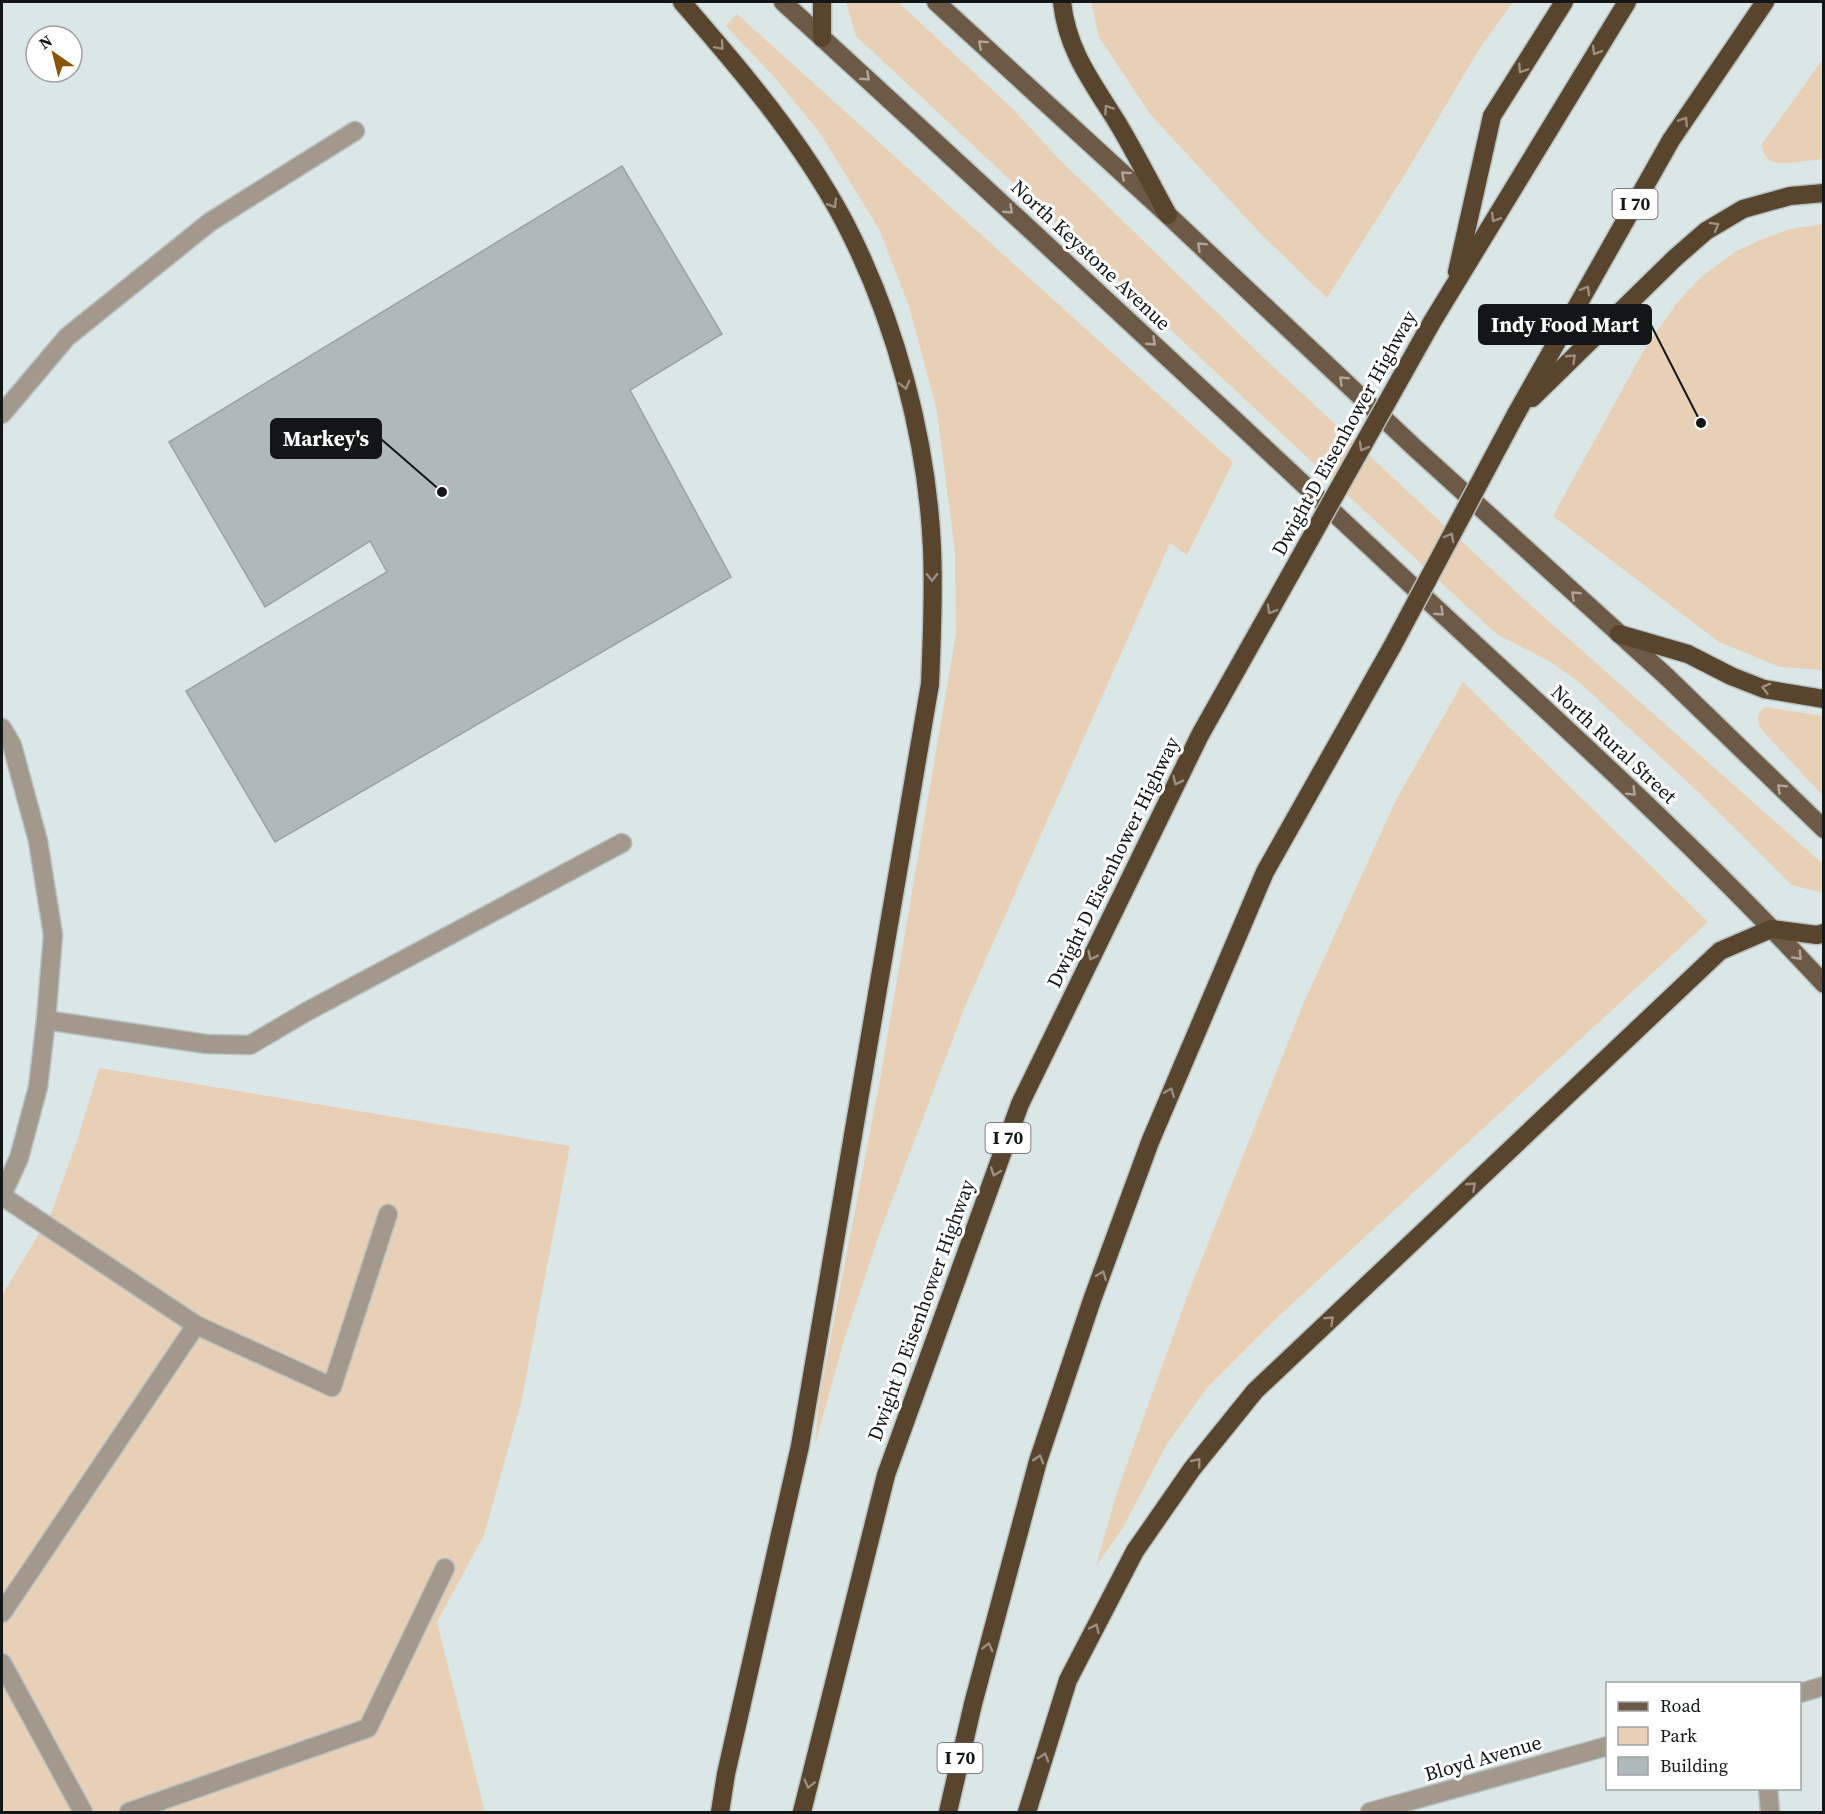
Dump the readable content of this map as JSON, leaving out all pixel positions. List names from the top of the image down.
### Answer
{
  "streets": {
    "highway": ["I 70", "Dwight D Eisenhower Highway"],
    "main road": ["North Keystone Avenue", "North Rural Street"],
    "street": ["Bloyd Avenue"]
  },
  "crossings": [
    ["North Keystone Avenue", "North Rural Street"]
  ],
  "places": ["Indy Food Mart", "Markey's"],
  "legend": ["Road", "Park", "Building"],
  "north": "top left"
}
